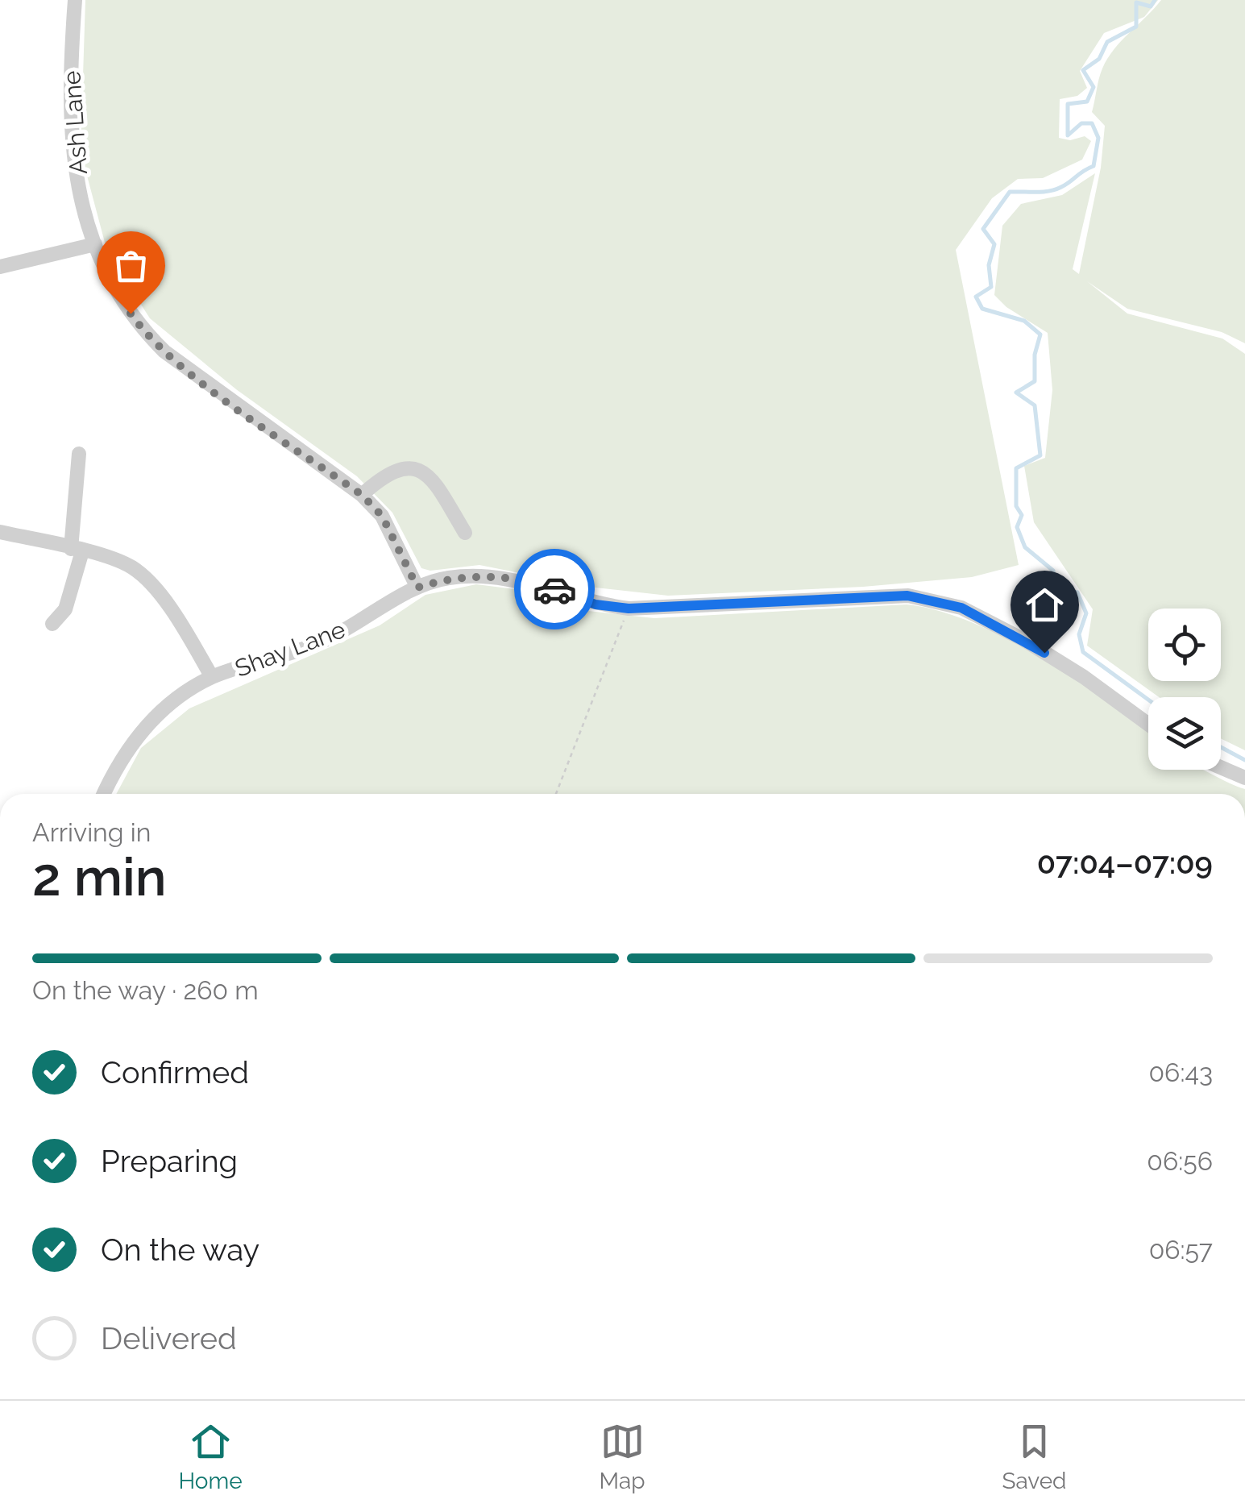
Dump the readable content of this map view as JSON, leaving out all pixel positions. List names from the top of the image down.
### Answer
{
  "streets": {
    "street": ["Ash Lane", "Shay Lane"]
  },
  "crossings": [
    ["Ash Lane", "Shay Lane"]
  ],
  "page": {
    "heading": ["2 min", "Arriving in", "07:04–07:09"],
    "bar": "On the way · 260 m",
    "list": [
      ["Confirmed", "06:43"],
      ["Preparing", "06:56"],
      ["On the way", "06:57"],
      "Delivered"
    ],
    "tabs": ["Home", "Map", "Saved"]
  }
}
